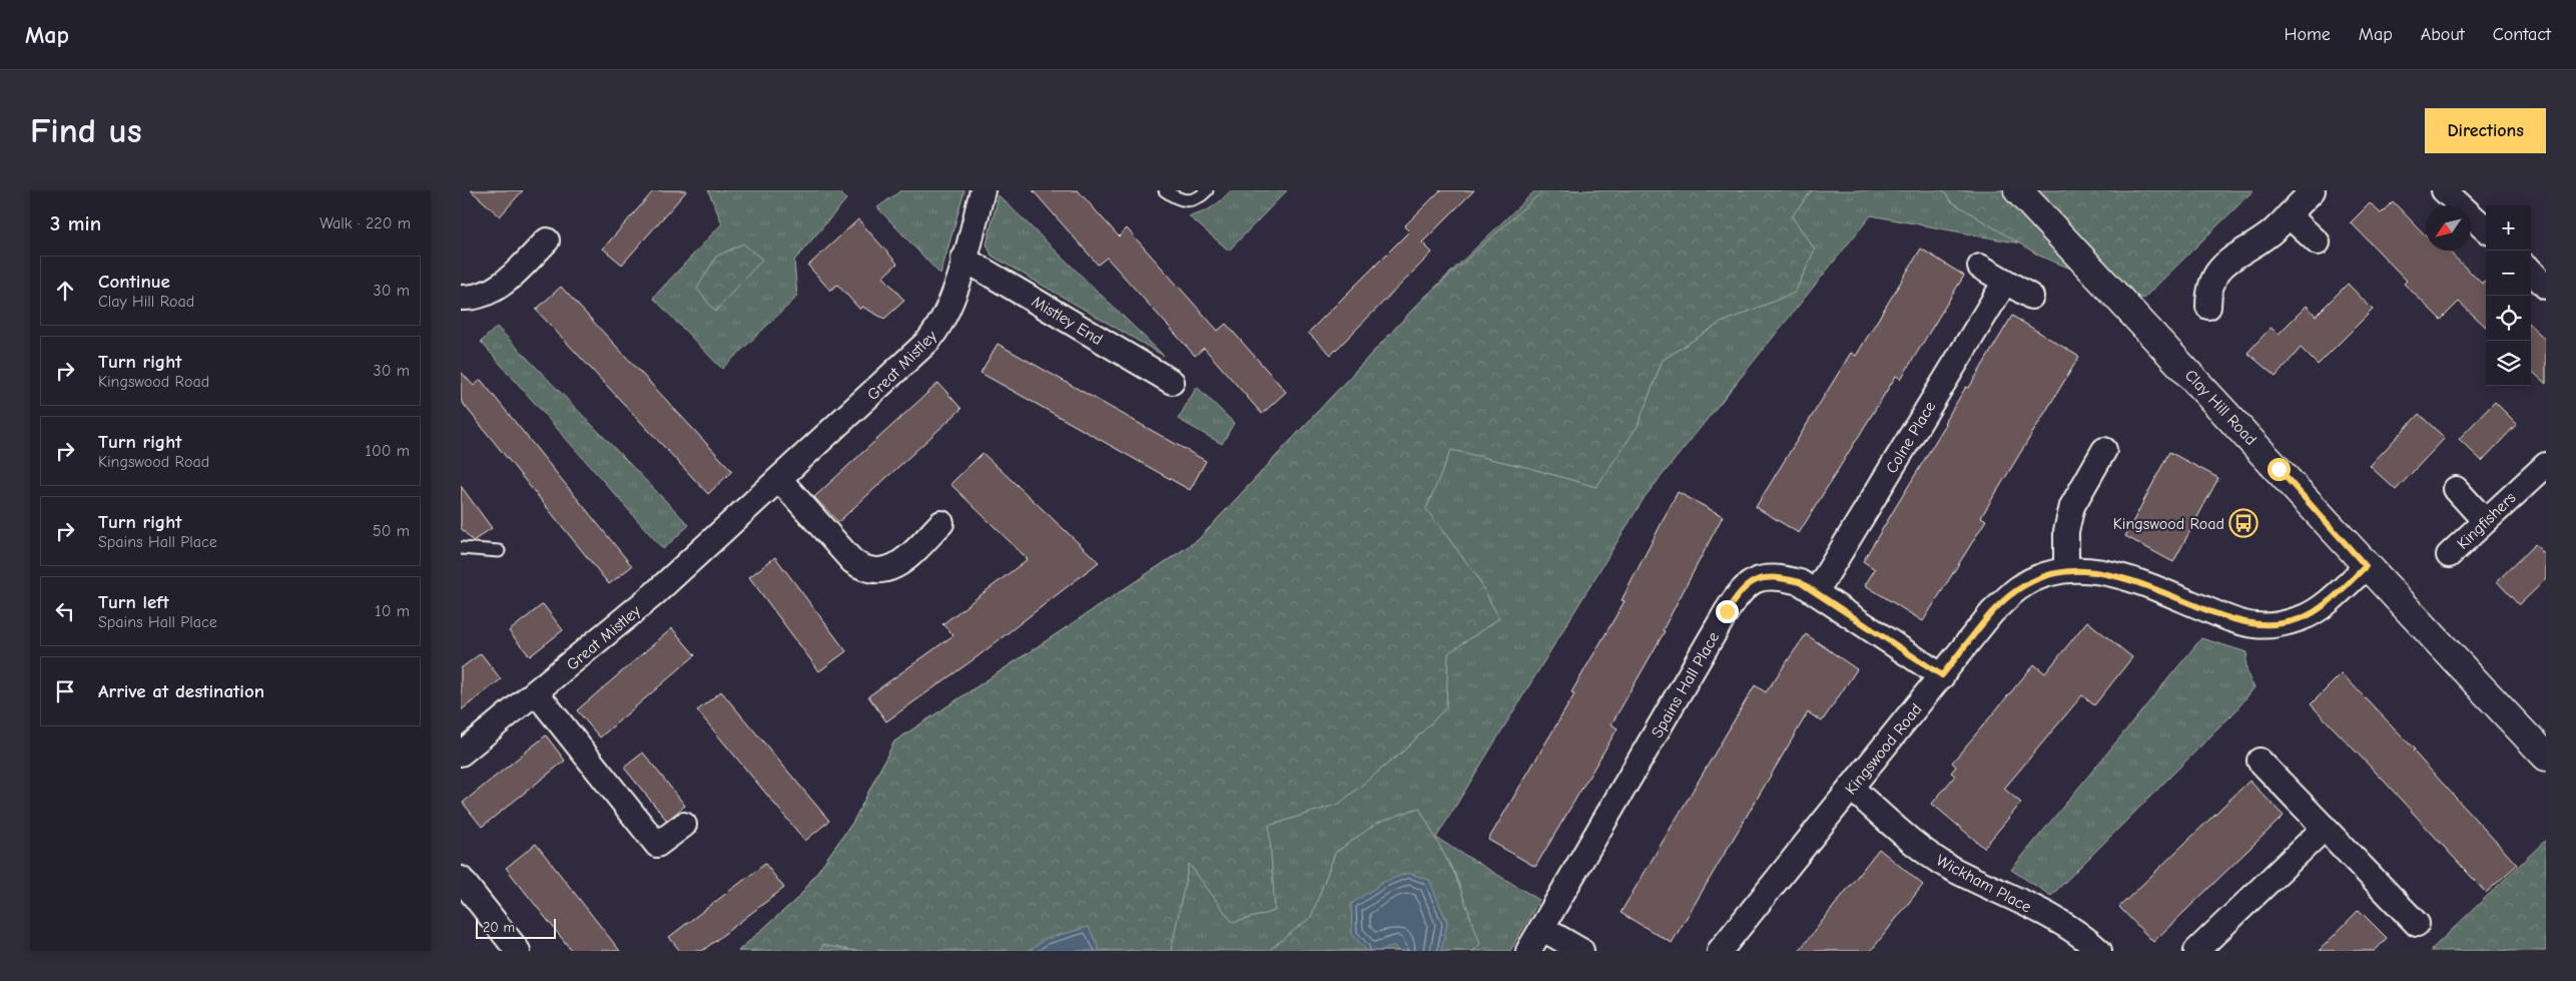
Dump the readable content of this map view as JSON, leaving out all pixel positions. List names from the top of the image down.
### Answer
{
  "streets": {
    "street": [
      "Mistley End",
      "Great Mistley",
      "Clay Hill Road",
      "Colne Place",
      "Kingfishers",
      "Spains Hall Place",
      "Kingswood Road",
      "Wickham Place"
    ]
  },
  "crossings": [
    ["Mistley End", "Great Mistley"],
    ["Clay Hill Road", "Kingswood Road"],
    ["Colne Place", "Spains Hall Place"],
    ["Spains Hall Place", "Kingswood Road"],
    ["Kingswood Road", "Wickham Place"]
  ],
  "places": {
    "bus stop": ["Kingswood Road"]
  },
  "scale_bar": "20 m",
  "north": "bottom left",
  "page": {
    "header": "Map",
    "nav": [
      "Home",
      "Map",
      "About",
      "Contact"
    ],
    "buttons": "Directions",
    "title": "Find us",
    "heading": ["3 min", "Walk · 220 m"],
    "map_buttons": ["+", "−"],
    "list": [
      ["Continue", "Clay Hill Road", "30 m"],
      ["Turn right", "Kingswood Road", "30 m"],
      ["Turn right", "Kingswood Road", "100 m"],
      ["Turn right", "Spains Hall Place", "50 m"],
      ["Turn left", "Spains Hall Place", "10 m"],
      "Arrive at destination"
    ],
    "scale": "20 m"
  }
}
